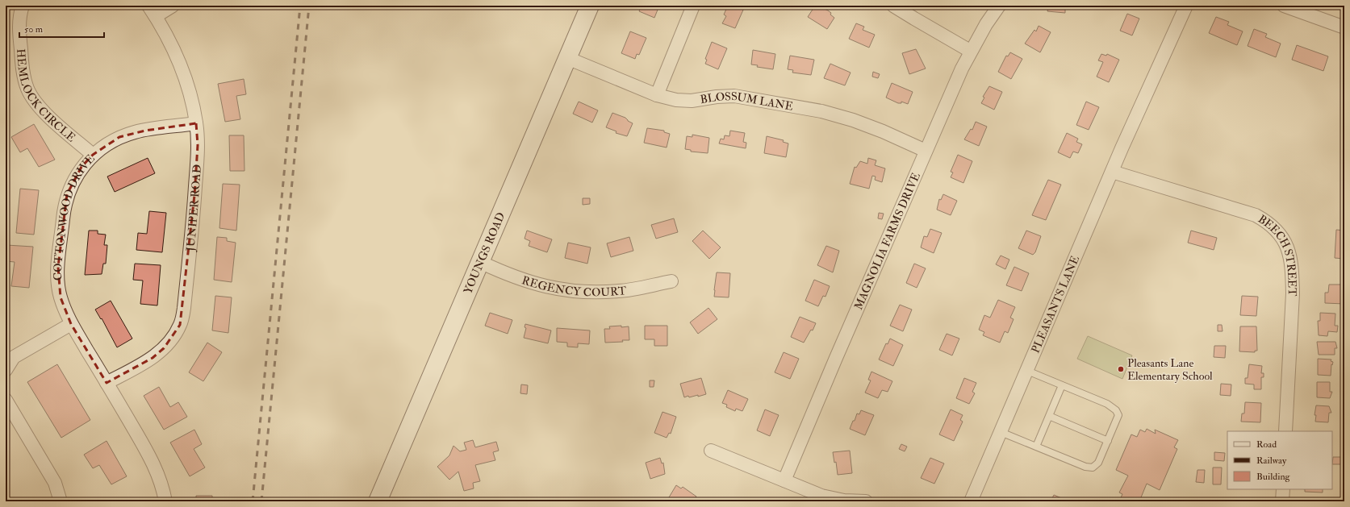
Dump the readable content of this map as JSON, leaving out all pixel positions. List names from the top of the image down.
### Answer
{
  "streets": {
    "street": [
      "HEMLOCK CIRCLE",
      "BLOSSUM LANE",
      "JUNIPER ROAD",
      "COTTONWOOD DRIVE",
      "MAGNOLIA FARMS DRIVE",
      "YOUNGS ROAD",
      "BEECH STREET",
      "REGENCY COURT",
      "PLEASANTS LANE"
    ]
  },
  "crossings": [
    ["HEMLOCK CIRCLE", "COTTONWOOD DRIVE"],
    ["BLOSSUM LANE", "MAGNOLIA FARMS DRIVE"],
    ["BLOSSUM LANE", "YOUNGS ROAD"],
    ["JUNIPER ROAD", "COTTONWOOD DRIVE"],
    ["YOUNGS ROAD", "REGENCY COURT"],
    ["BEECH STREET", "PLEASANTS LANE"]
  ],
  "places": ["Pleasants Lane Elementary School"],
  "legend": ["Road", "Railway", "Building"],
  "scale_bar": "50 m"
}
